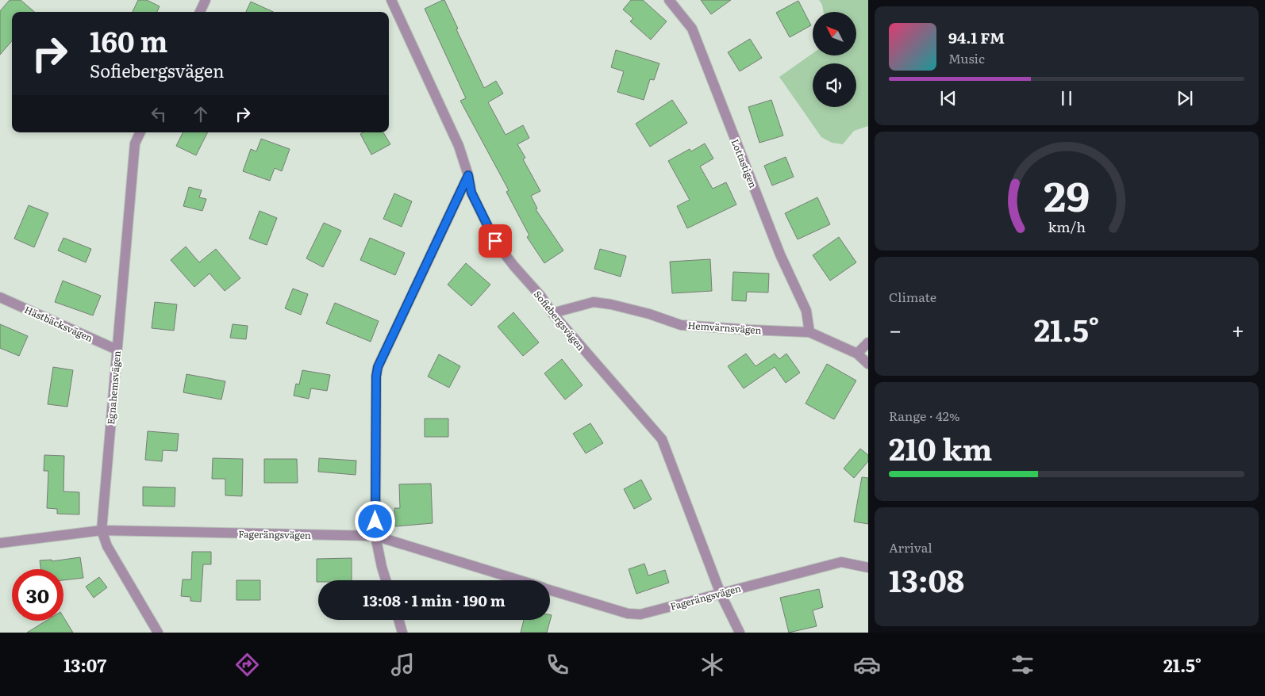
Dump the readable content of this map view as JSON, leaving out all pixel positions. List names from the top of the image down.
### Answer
{
  "streets": {
    "street": [
      "Lottastigen",
      "Sofiebergsvägen",
      "Hästbäcksvägen",
      "Hemvärnsvägen",
      "Egnahemsvägen",
      "Fagerängsvägen"
    ]
  },
  "crossings": [
    ["Lottastigen", "Hemvärnsvägen"],
    ["Sofiebergsvägen", "Hemvärnsvägen"],
    ["Sofiebergsvägen", "Fagerängsvägen"],
    ["Hästbäcksvägen", "Egnahemsvägen"],
    ["Egnahemsvägen", "Fagerängsvägen"]
  ],
  "north": "top left",
  "page": {
    "turn": ["160 m", "Sofiebergsvägen"],
    "song": ["94.1 FM", "Music"],
    "tile": [
      "Climate",
      ["Range · 42%", "210 km"],
      ["Arrival", "13:08"]
    ],
    "heat": ["−", "21.5°", "+"],
    "limit": "30",
    "trip": "13:08 · 1 min · 190 m",
    "tabs": ["13:07", "21.5°"],
    "gauge": ["29", "km/h"]
  }
}
